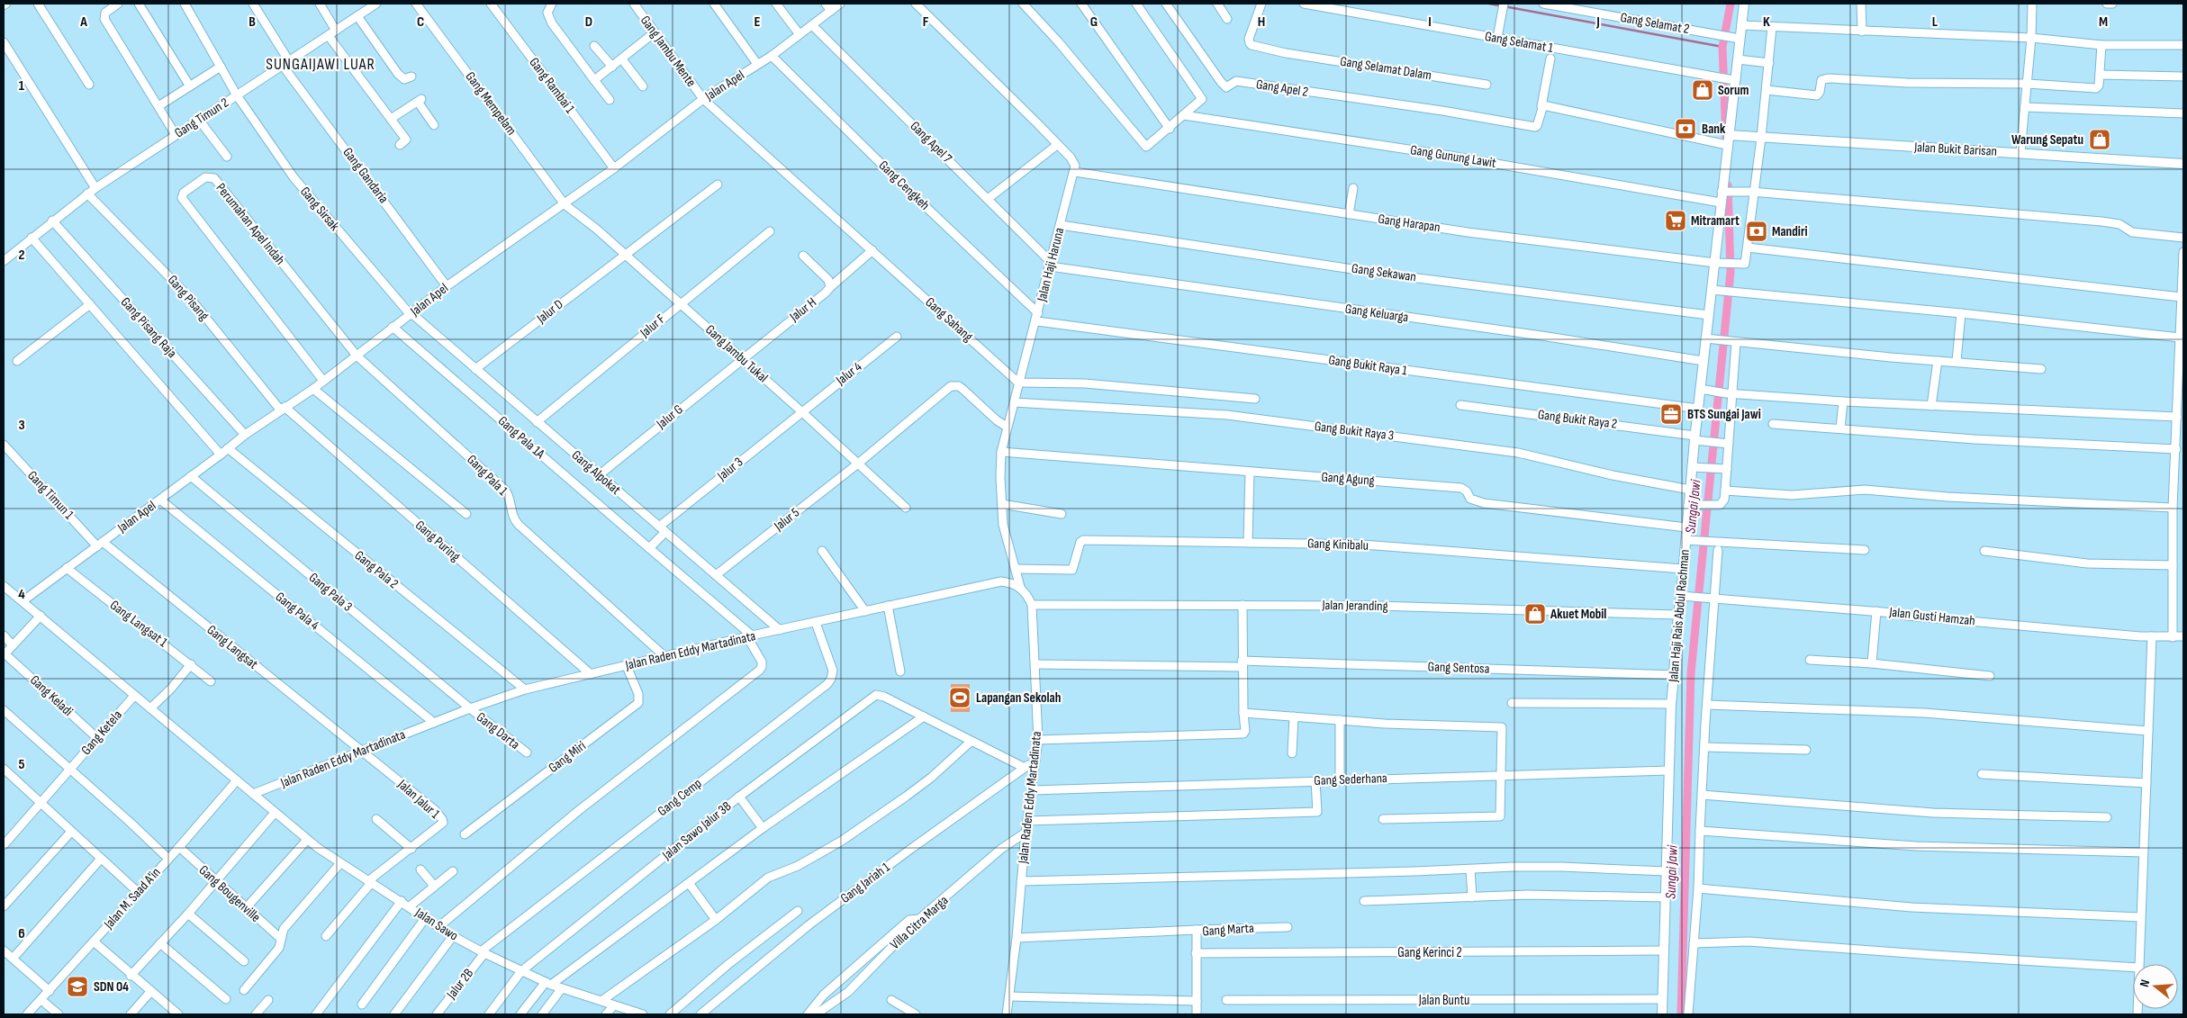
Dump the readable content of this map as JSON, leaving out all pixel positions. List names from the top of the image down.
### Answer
{
  "streets": {
    "street": [
      "Gang Selamat 2",
      "Gang Selamat 1",
      "Gang Jambu Mente",
      "Gang Selamat Dalam",
      "Gang Rambai 1",
      "Jalan Apel",
      "Gang Apel 2",
      "Gang Mempelam",
      "Gang Timun 2",
      "Gang Apel 7",
      "Jalan Bukit Barisan",
      "Gang Gunung Lawit",
      "Gang Gandaria",
      "Gang Cengkeh",
      "Gang Sirsak",
      "Gang Harapan",
      "Perumahan Apel Indah",
      "Jalan Haji Haruna",
      "Gang Sekawan",
      "Gang Pisang",
      "Jalur H",
      "Jalur D",
      "Gang Keluarga",
      "Gang Sahang",
      "Jalur F",
      "Gang Pisang Raja",
      "Gang Jambu Tukal",
      "Gang Bukit Raya 1",
      "Jalur 4",
      "Jalur G",
      "Gang Bukit Raya 2",
      "Gang Bukit Raya 3",
      "Gang Pala 1A",
      "Jalur 3",
      "Gang Alpokat",
      "Gang Pala 1",
      "Gang Agung",
      "Gang Timun 1",
      "Jalur 5",
      "Gang Puring",
      "Gang Kinibalu",
      "Gang Pala 2",
      "Gang Pala 3",
      "Jalan Jeranding",
      "Gang Pala 4",
      "Jalan Haji Rais Abdul Rachman",
      "Jalan Gusti Hamzah",
      "Gang Langsat 1",
      "Gang Langsat",
      "Jalan Raden Eddy Martadinata",
      "Gang Sentosa",
      "Gang Keladi",
      "Gang Darta",
      "Gang Ketela",
      "Gang Miri",
      "Gang Sederhana",
      "Gang Cemp",
      "Jalan Jalur 1",
      "Jalan Sawo Jalur 3B",
      "Gang Jariah 1",
      "Gang Bougenville",
      "Jalan M. Saad A'in",
      "Villa Citra Marga",
      "Jalan Sawo",
      "Gang Marta",
      "Gang Kerinci 2",
      "Jalur 2B",
      "Jalan Buntu"
    ]
  },
  "crossings": [
    ["Gang Selamat 2", "Jalan Haji Rais Abdul Rachman"],
    ["Gang Selamat 1", "Jalan Haji Rais Abdul Rachman"],
    ["Gang Jambu Mente", "Jalan Apel"],
    ["Gang Jambu Mente", "Gang Sahang"],
    ["Gang Rambai 1", "Jalan Apel"],
    ["Jalan Apel", "Gang Mempelam"],
    ["Jalan Apel", "Gang Apel 7"],
    ["Jalan Apel", "Gang Gandaria"],
    ["Jalan Apel", "Gang Cengkeh"],
    ["Jalan Apel", "Gang Sirsak"],
    ["Jalan Apel", "Perumahan Apel Indah"],
    ["Jalan Apel", "Gang Pisang"],
    ["Jalan Apel", "Gang Sahang"],
    ["Jalan Apel", "Gang Pisang Raja"],
    ["Jalan Apel", "Gang Jambu Tukal"],
    ["Jalan Apel", "Gang Pala 1A"],
    ["Jalan Apel", "Gang Alpokat"],
    ["Jalan Apel", "Gang Pala 1"],
    ["Jalan Apel", "Gang Timun 1"],
    ["Jalan Apel", "Gang Puring"],
    ["Jalan Apel", "Gang Pala 2"],
    ["Jalan Apel", "Gang Pala 3"],
    ["Jalan Apel", "Gang Pala 4"],
    ["Jalan Apel", "Gang Langsat 1"],
    ["Jalan Apel", "Gang Langsat"],
    ["Gang Mempelam", "Gang Jambu Tukal"],
    ["Gang Timun 2", "Gang Gandaria"],
    ["Gang Timun 2", "Gang Sirsak"],
    ["Gang Timun 2", "Gang Pisang"],
    ["Gang Timun 2", "Gang Pisang Raja"],
    ["Gang Apel 7", "Jalan Haji Haruna"],
    ["Gang Apel 7", "Gang Keluarga"],
    ["Jalan Bukit Barisan", "Jalan Haji Rais Abdul Rachman"],
    ["Gang Gunung Lawit", "Jalan Haji Rais Abdul Rachman"],
    ["Gang Cengkeh", "Jalan Haji Haruna"],
    ["Gang Cengkeh", "Gang Bukit Raya 1"],
    ["Gang Sirsak", "Gang Alpokat"],
    ["Gang Harapan", "Jalan Haji Haruna"],
    ["Gang Harapan", "Jalan Haji Rais Abdul Rachman"],
    ["Perumahan Apel Indah", "Gang Pala 1"],
    ["Jalan Haji Haruna", "Gang Sekawan"],
    ["Jalan Haji Haruna", "Gang Keluarga"],
    ["Jalan Haji Haruna", "Gang Sahang"],
    ["Jalan Haji Haruna", "Gang Bukit Raya 1"],
    ["Jalan Haji Haruna", "Gang Bukit Raya 3"],
    ["Jalan Haji Haruna", "Gang Agung"],
    ["Jalan Haji Haruna", "Jalur 5"],
    ["Jalan Haji Haruna", "Gang Kinibalu"],
    ["Jalan Haji Haruna", "Jalan Raden Eddy Martadinata"],
    ["Gang Sekawan", "Jalan Haji Rais Abdul Rachman"],
    ["Gang Pisang", "Gang Puring"],
    ["Jalur H", "Gang Sahang"],
    ["Jalur H", "Gang Jambu Tukal"],
    ["Jalur H", "Jalur G"],
    ["Jalur D", "Gang Jambu Tukal"],
    ["Jalur D", "Gang Alpokat"],
    ["Gang Keluarga", "Jalan Haji Rais Abdul Rachman"],
    ["Jalur F", "Gang Jambu Tukal"],
    ["Jalur F", "Gang Alpokat"],
    ["Gang Jambu Tukal", "Jalur 4"],
    ["Gang Jambu Tukal", "Jalur G"],
    ["Gang Jambu Tukal", "Jalur 3"],
    ["Gang Jambu Tukal", "Jalur 5"],
    ["Gang Bukit Raya 1", "Jalan Haji Rais Abdul Rachman"],
    ["Jalur 4", "Jalur 3"],
    ["Jalur G", "Gang Alpokat"],
    ["Gang Bukit Raya 2", "Jalan Haji Rais Abdul Rachman"],
    ["Gang Bukit Raya 3", "Jalan Haji Rais Abdul Rachman"],
    ["Gang Pala 1A", "Jalur 3"],
    ["Gang Pala 1A", "Jalan Raden Eddy Martadinata"],
    ["Gang Pala 1A", "Jalan Sawo"],
    ["Jalur 3", "Gang Alpokat"],
    ["Gang Alpokat", "Jalur 5"],
    ["Gang Alpokat", "Jalan Raden Eddy Martadinata"],
    ["Gang Pala 1", "Jalan Raden Eddy Martadinata"],
    ["Gang Agung", "Jalan Haji Rais Abdul Rachman"],
    ["Gang Timun 1", "Gang Langsat"],
    ["Gang Puring", "Jalan Raden Eddy Martadinata"],
    ["Gang Kinibalu", "Jalan Haji Rais Abdul Rachman"],
    ["Gang Pala 2", "Jalan Raden Eddy Martadinata"],
    ["Gang Pala 3", "Jalan Raden Eddy Martadinata"],
    ["Gang Pala 3", "Gang Darta"],
    ["Jalan Jeranding", "Jalan Haji Rais Abdul Rachman"],
    ["Jalan Jeranding", "Jalan Raden Eddy Martadinata"],
    ["Gang Pala 4", "Jalan Raden Eddy Martadinata"],
    ["Jalan Haji Rais Abdul Rachman", "Jalan Gusti Hamzah"],
    ["Jalan Haji Rais Abdul Rachman", "Gang Sentosa"],
    ["Jalan Haji Rais Abdul Rachman", "Gang Sederhana"],
    ["Jalan Haji Rais Abdul Rachman", "Gang Kerinci 2"],
    ["Jalan Haji Rais Abdul Rachman", "Jalan Buntu"],
    ["Gang Langsat", "Jalan Raden Eddy Martadinata"],
    ["Gang Langsat", "Jalan Jalur 1"],
    ["Jalan Raden Eddy Martadinata", "Gang Sentosa"],
    ["Jalan Raden Eddy Martadinata", "Gang Darta"],
    ["Jalan Raden Eddy Martadinata", "Gang Miri"],
    ["Jalan Raden Eddy Martadinata", "Gang Sederhana"],
    ["Jalan Raden Eddy Martadinata", "Gang Cemp"],
    ["Jalan Raden Eddy Martadinata", "Jalan Jalur 1"],
    ["Jalan Raden Eddy Martadinata", "Gang Jariah 1"],
    ["Jalan Raden Eddy Martadinata", "Villa Citra Marga"],
    ["Jalan Raden Eddy Martadinata", "Jalan Sawo"],
    ["Gang Keladi", "Gang Ketela"],
    ["Gang Cemp", "Jalan Sawo"],
    ["Gang Cemp", "Jalur 2B"],
    ["Jalan Jalur 1", "Jalan Sawo"],
    ["Jalan Sawo Jalur 3B", "Jalan Sawo"],
    ["Gang Bougenville", "Jalan M. Saad A'in"],
    ["Jalan Sawo", "Jalur 2B"],
    ["Gang Marta", "Gang Kerinci 2"]
  ],
  "districts": ["SUNGAIJAWI LUAR"],
  "water": ["Sungai Jawi"],
  "places": {
    "shop": ["Sorum", "Warung Sepatu", "Akuet Mobil"],
    "bank": ["Bank", "Mandiri"],
    "supermarket": ["Mitramart"],
    "office": ["BTS Sungai Jawi"],
    "sports": ["Lapangan Sekolah"],
    "school or university": ["SDN 04"]
  },
  "north": "left",
  "grid": {
    "columns": [
      "A",
      "B",
      "C",
      "D",
      "E",
      "F",
      "G",
      "H",
      "I",
      "J",
      "K",
      "L",
      "M"
    ],
    "rows": [
      "1",
      "2",
      "3",
      "4",
      "5",
      "6"
    ]
  }
}
